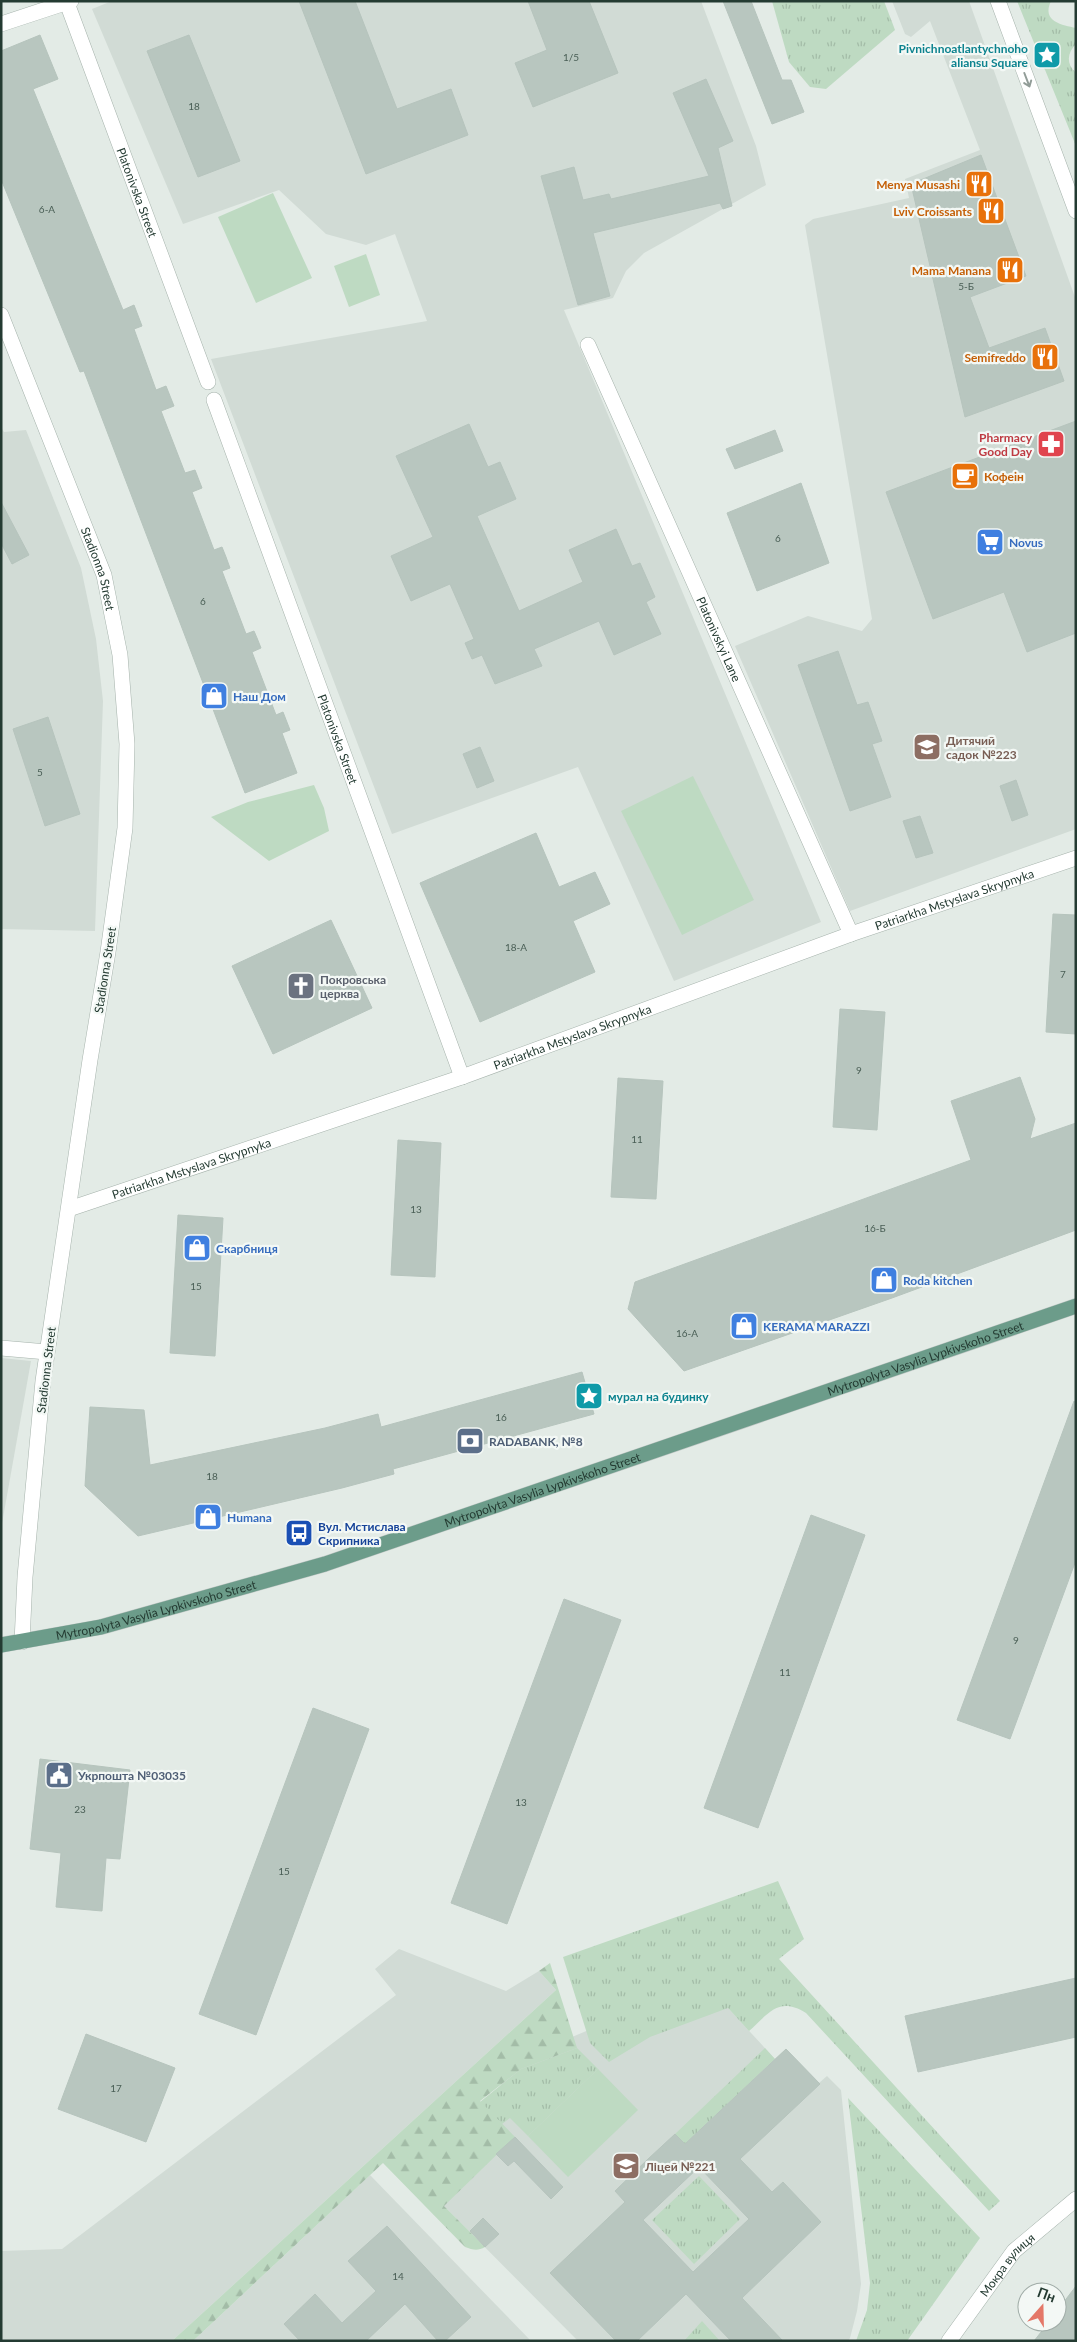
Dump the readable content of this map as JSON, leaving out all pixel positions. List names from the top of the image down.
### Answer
{
  "streets": {
    "main road": ["Mytropolyta Vasylia Lypkivskoho Street"],
    "street": [
      "Platonivska Street",
      "Stadionna Street",
      "Platonivskyi Lane",
      "Patriarkha Mstyslava Skrypnyka",
      "Мокра вулиця"
    ]
  },
  "crossings": [
    ["Platonivska Street", "Patriarkha Mstyslava Skrypnyka"],
    ["Stadionna Street", "Patriarkha Mstyslava Skrypnyka"],
    ["Stadionna Street", "Mytropolyta Vasylia Lypkivskoho Street"],
    ["Platonivskyi Lane", "Patriarkha Mstyslava Skrypnyka"]
  ],
  "places": {
    "place": ["Pivnichnoatlantychnoho aliansu Square", "мурал на будинку"],
    "restaurant": [
      "Menya Musashi",
      "Lviv Croissants",
      "Mama Manana",
      "Semifreddo"
    ],
    "pharmacy": ["Pharmacy Good Day"],
    "cafe": ["Кофеiн"],
    "supermarket": ["Novus"],
    "shop": [
      "Наш Дом",
      "Скарбниця",
      "Roda kitchen",
      "KERAMA MARAZZI",
      "Humana"
    ],
    "school or university": ["Дитячий садок №223", "Ліцей №221"],
    "church": ["Покровська церква"],
    "bank": ["RADABANK, №8"],
    "bus stop": ["Вул. Мстислава Скрипника"],
    "public building": ["Укрпошта №03035"]
  },
  "house_numbers": [
    "1/5",
    "18",
    "6-А",
    "5-Б",
    "6",
    "6",
    "5",
    "18-А",
    "7",
    "9",
    "11",
    "13",
    "16-Б",
    "15",
    "16-А",
    "16",
    "18",
    "9",
    "11",
    "13",
    "23",
    "15",
    "17",
    "14"
  ],
  "north": "top"
}
